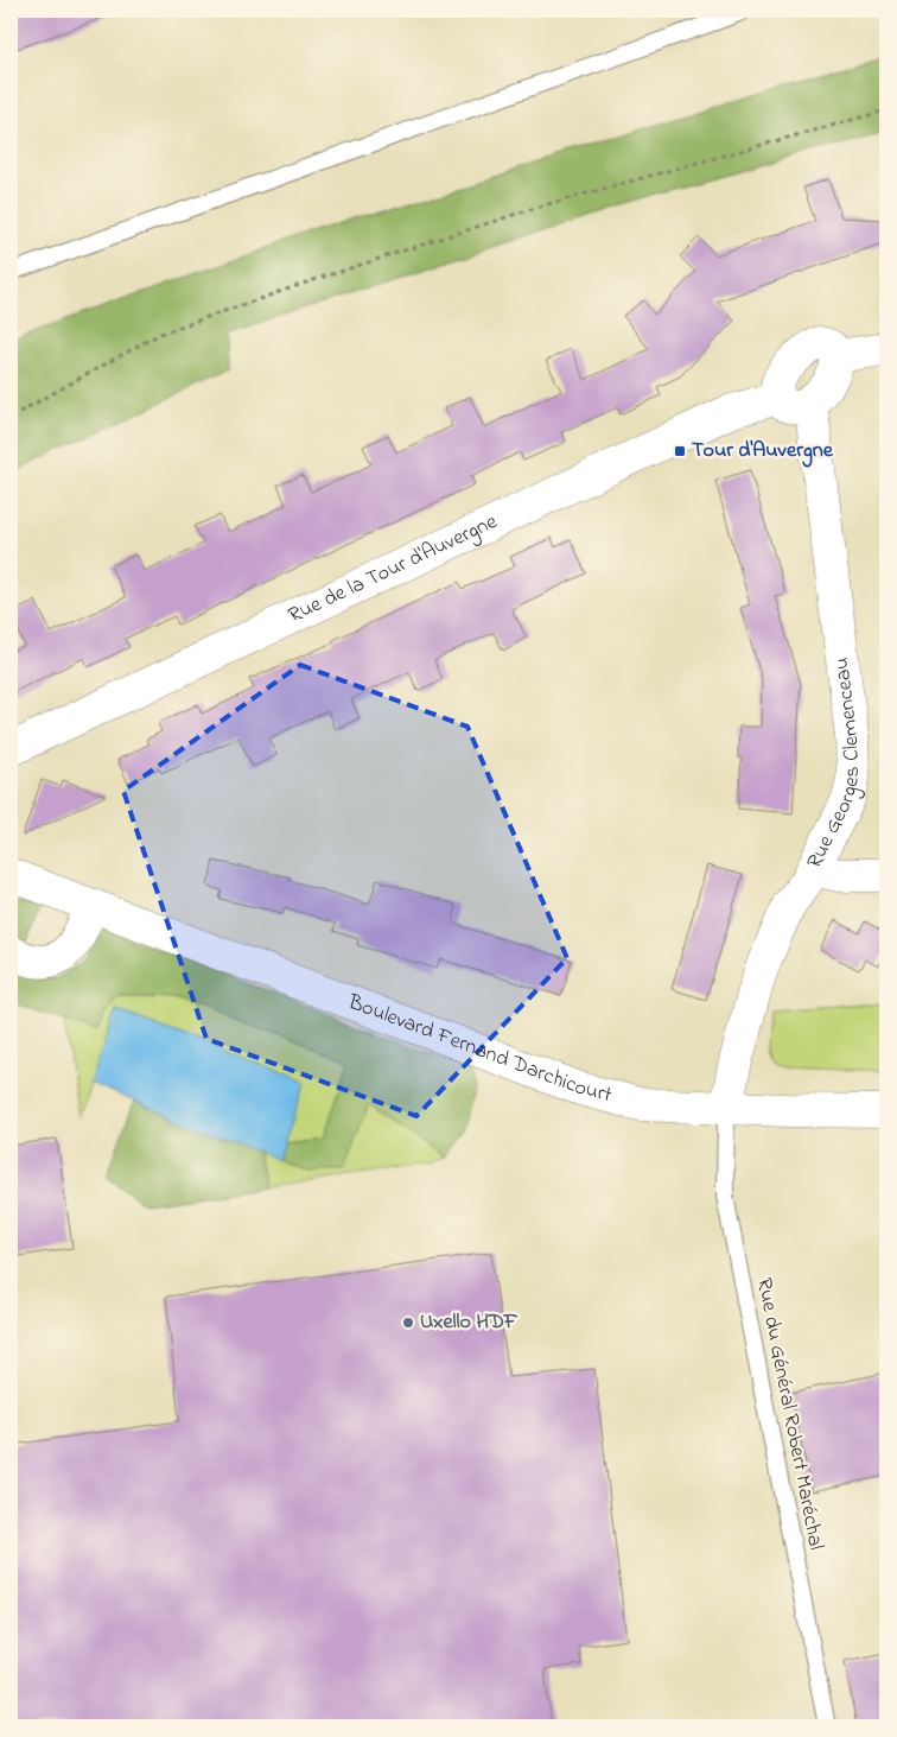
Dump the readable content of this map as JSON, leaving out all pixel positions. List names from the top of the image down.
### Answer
{
  "streets": {
    "street": ["Rue de la Tour d'Auvergne", "Rue Georges Clemenceau", "Boulevard Fernand Darchicourt"],
    "lane": ["Rue du Général Robert Maréchal"]
  },
  "crossings": [
    ["Rue Georges Clemenceau", "Boulevard Fernand Darchicourt"],
    ["Rue Georges Clemenceau", "Rue du Général Robert Maréchal"],
    ["Boulevard Fernand Darchicourt", "Rue du Général Robert Maréchal"]
  ],
  "places": {
    "transit": ["Tour d'Auvergne"],
    "other": ["Uxello HDF"]
  }
}
